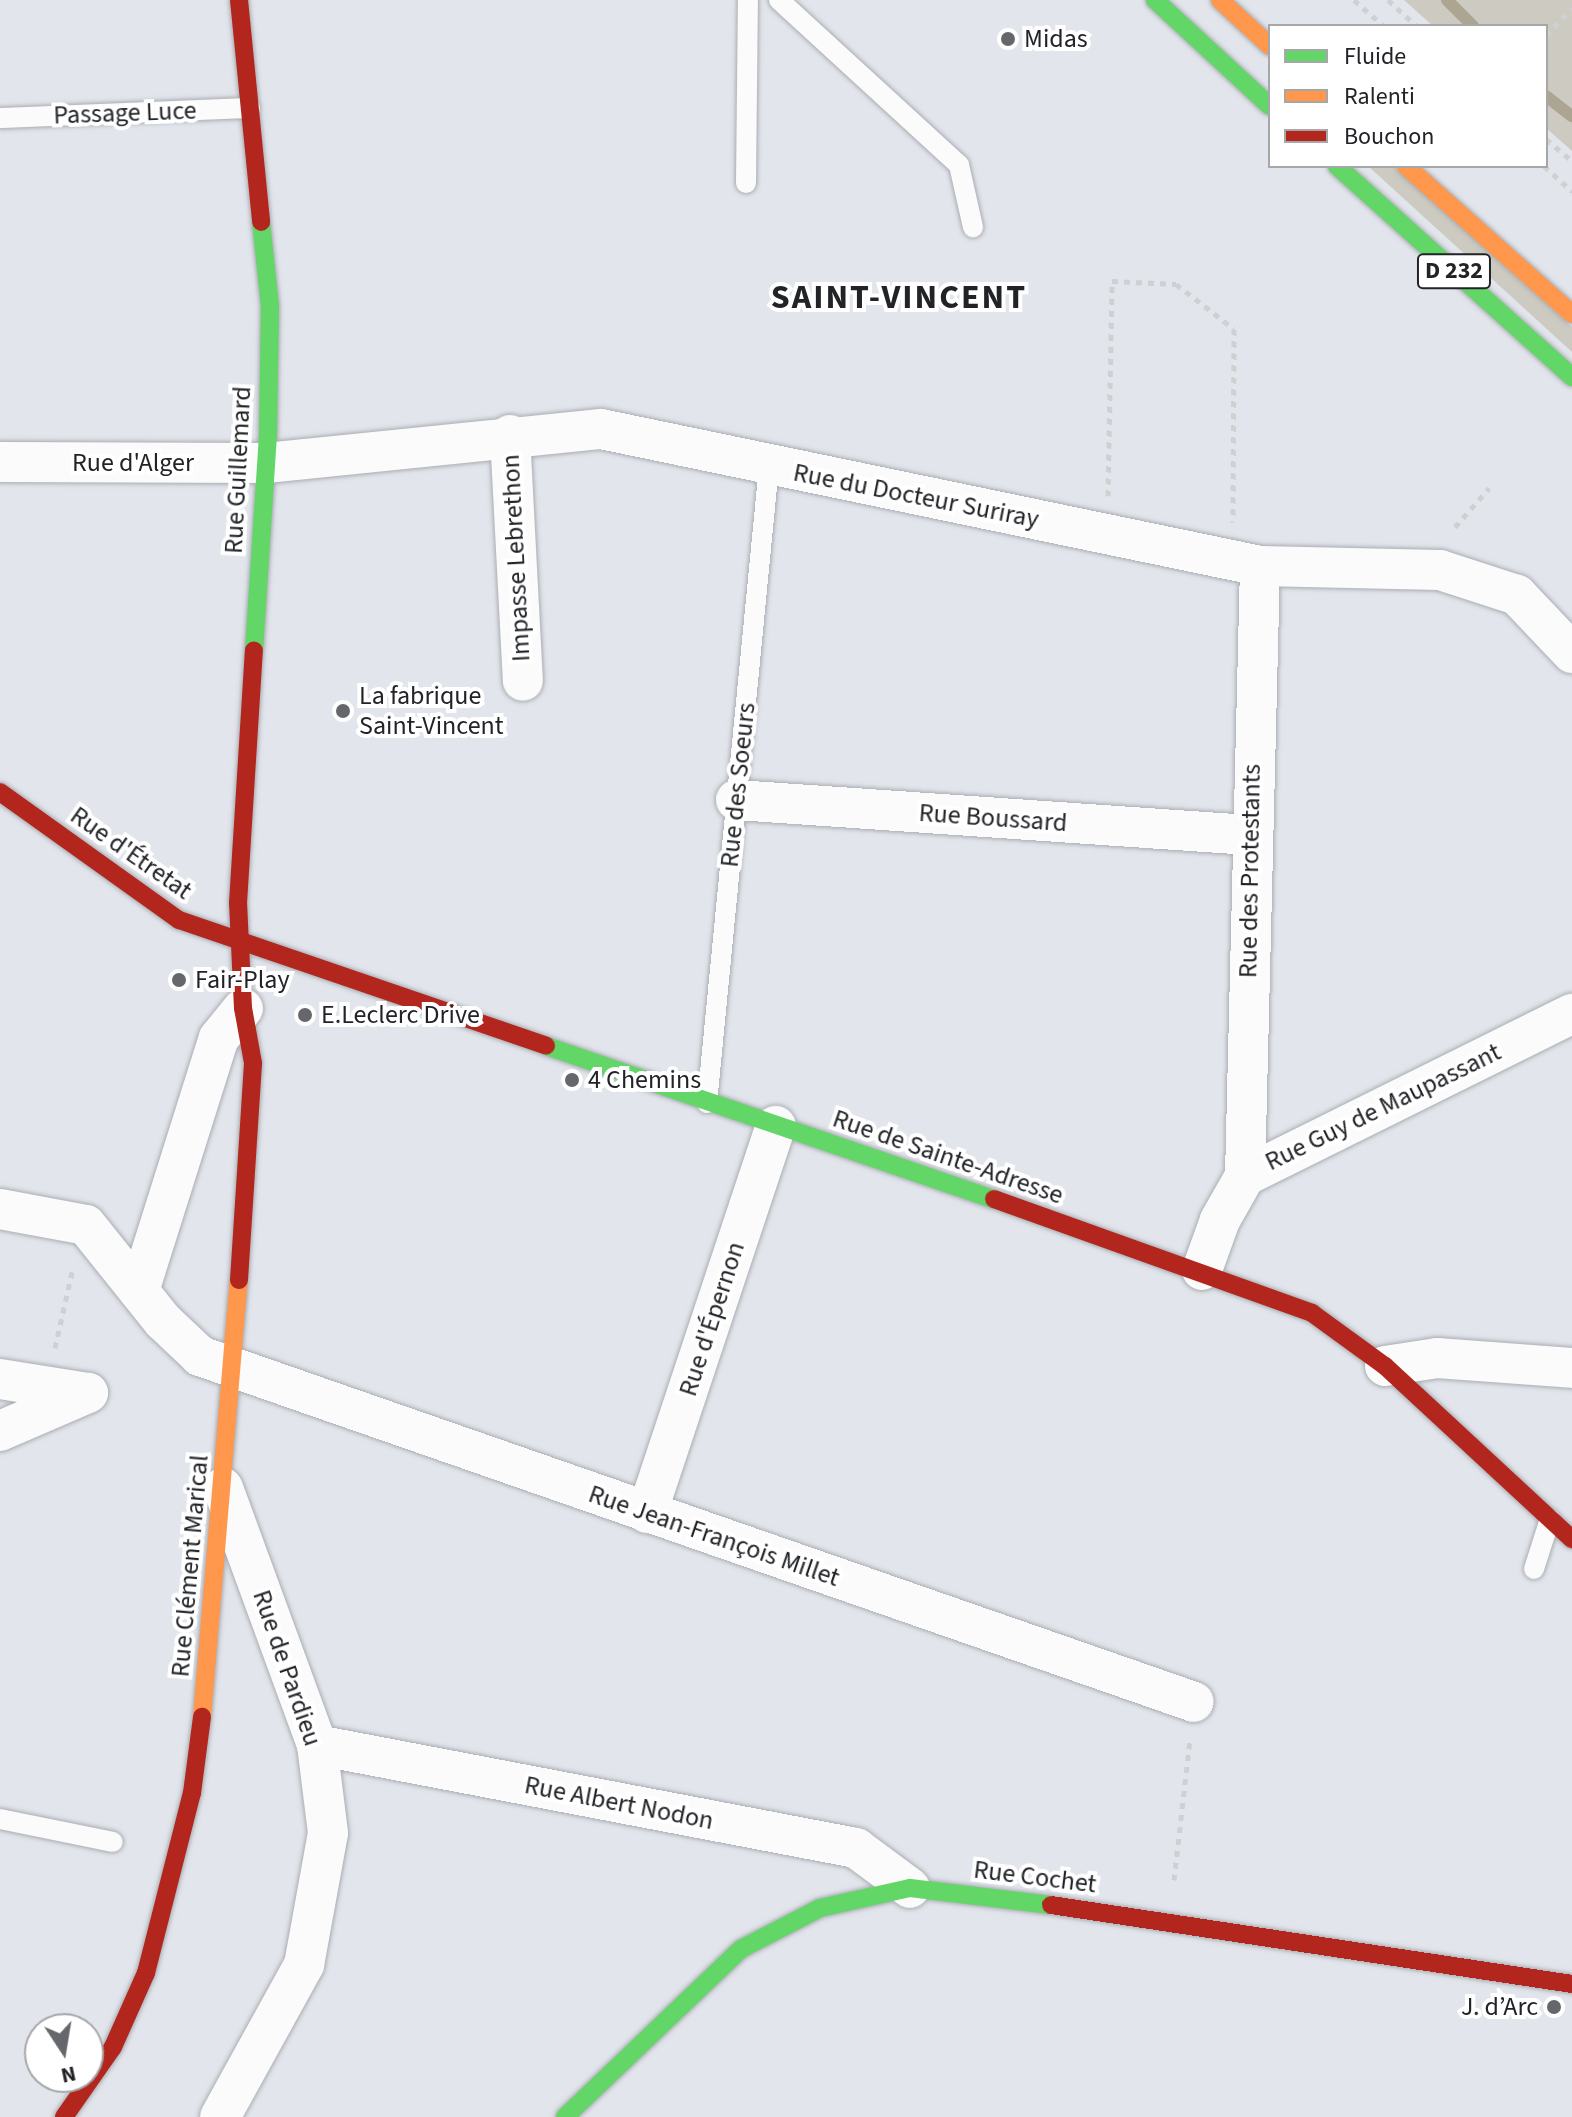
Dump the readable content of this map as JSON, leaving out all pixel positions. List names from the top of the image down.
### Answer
{
  "streets": {
    "street": [
      "D 232",
      "Rue d'Alger",
      "Rue Guillemard",
      "Rue du Docteur Suriray",
      "Impasse Lebrethon",
      "Rue Boussard",
      "Rue d'Étretat",
      "Rue des Protestants",
      "Rue Guy de Maupassant",
      "Rue de Sainte-Adresse",
      "Rue d'Épernon",
      "Rue Jean-François Millet",
      "Rue Clément Marical",
      "Rue de Pardieu",
      "Rue Albert Nodon",
      "Rue Cochet"
    ],
    "lane": ["Passage Luce", "Rue des Soeurs"]
  },
  "crossings": [
    ["Passage Luce", "Rue Guillemard"],
    ["Rue d'Alger", "Rue Guillemard"],
    ["Rue d'Alger", "Rue du Docteur Suriray"],
    ["Rue Guillemard", "Rue du Docteur Suriray"],
    ["Rue Guillemard", "Rue d'Étretat"],
    ["Rue Guillemard", "Rue de Sainte-Adresse"],
    ["Rue Guillemard", "Rue Clément Marical"],
    ["Rue du Docteur Suriray", "Impasse Lebrethon"],
    ["Rue du Docteur Suriray", "Rue des Soeurs"],
    ["Rue du Docteur Suriray", "Rue des Protestants"],
    ["Rue des Soeurs", "Rue Boussard"],
    ["Rue des Soeurs", "Rue de Sainte-Adresse"],
    ["Rue Boussard", "Rue des Protestants"],
    ["Rue d'Étretat", "Rue de Sainte-Adresse"],
    ["Rue d'Étretat", "Rue Clément Marical"],
    ["Rue des Protestants", "Rue Guy de Maupassant"],
    ["Rue Guy de Maupassant", "Rue de Sainte-Adresse"],
    ["Rue de Sainte-Adresse", "Rue d'Épernon"],
    ["Rue de Sainte-Adresse", "Rue Clément Marical"],
    ["Rue d'Épernon", "Rue Jean-François Millet"],
    ["Rue Jean-François Millet", "Rue Clément Marical"],
    ["Rue Clément Marical", "Rue de Pardieu"],
    ["Rue de Pardieu", "Rue Albert Nodon"],
    ["Rue Albert Nodon", "Rue Cochet"]
  ],
  "districts": ["SAINT-VINCENT"],
  "places": [
    "Midas",
    "La fabrique Saint-Vincent",
    "Fair-Play",
    "E.Leclerc Drive",
    "4 Chemins",
    "J. d’Arc"
  ],
  "legend": ["Fluide", "Ralenti", "Bouchon"],
  "north": "bottom"
}
